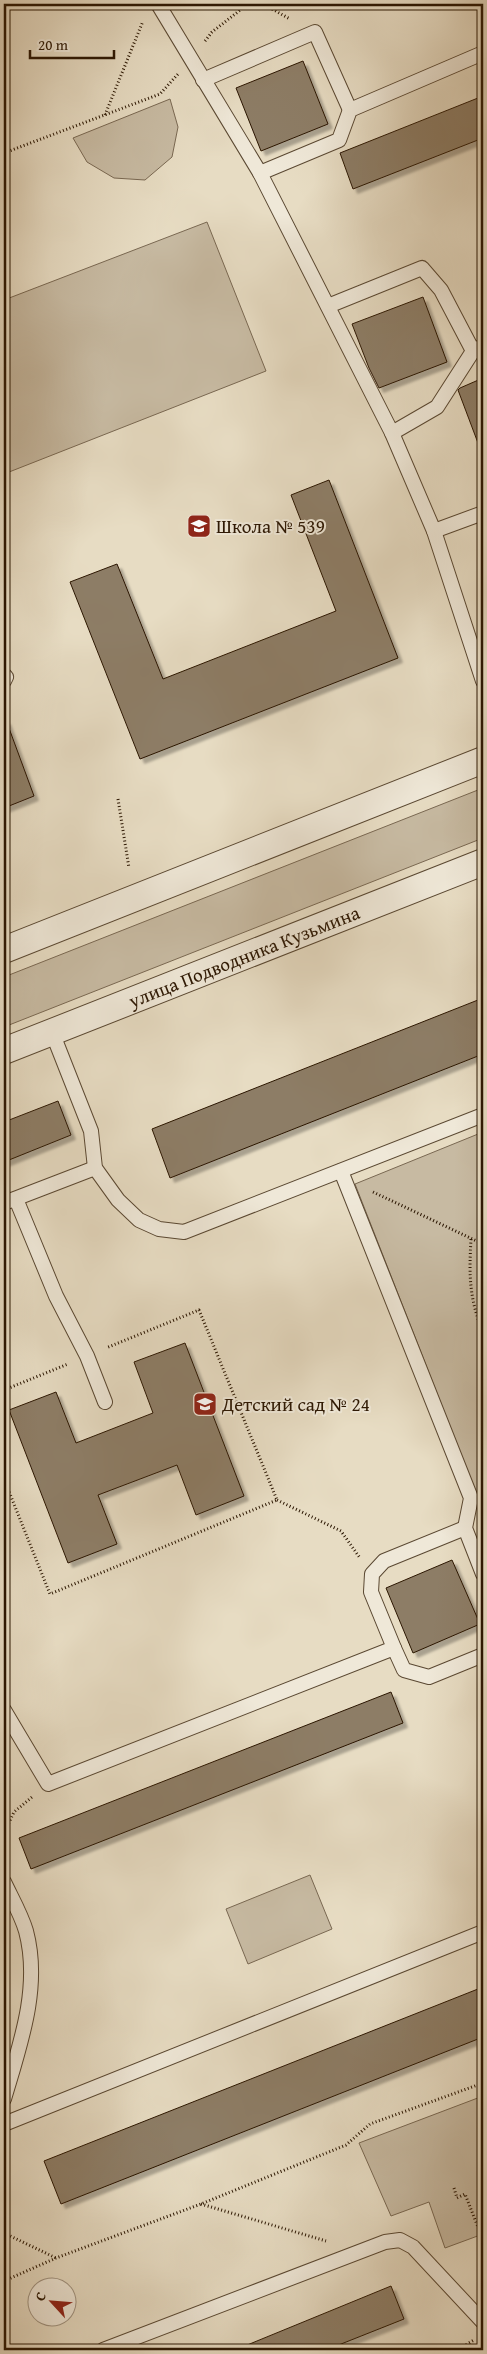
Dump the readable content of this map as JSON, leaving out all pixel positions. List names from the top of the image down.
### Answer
{
  "streets": {
    "street": ["улица Подводника Кузьмина"]
  },
  "places": {
    "school or university": ["Школа № 539", "Детский сад № 24"]
  },
  "scale_bar": "20 m",
  "north": "top left"
}
